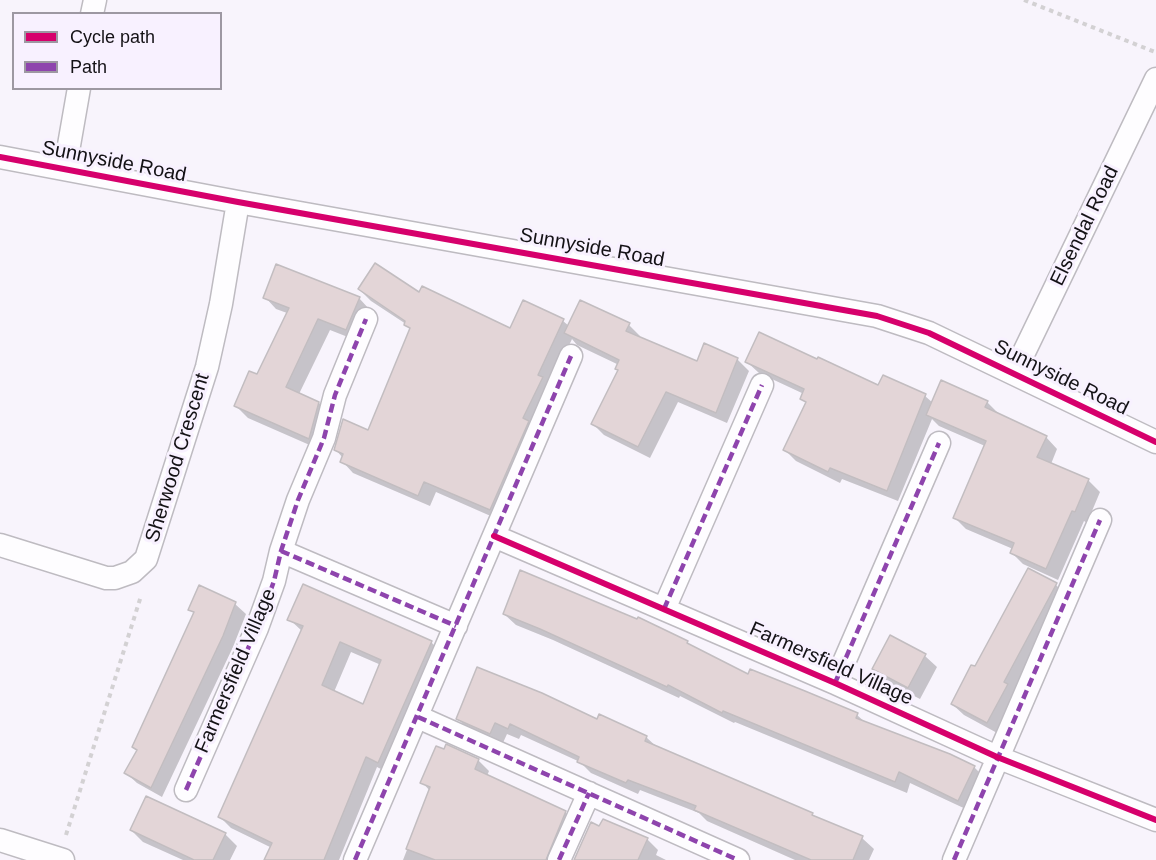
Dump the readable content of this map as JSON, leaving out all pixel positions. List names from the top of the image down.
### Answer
{
  "streets": {
    "street": [
      "Sunnyside Road",
      "Elsendal Road",
      "Sherwood Crescent",
      "Farmersfield Village"
    ]
  },
  "crossings": [
    ["Sunnyside Road", "Elsendal Road"],
    ["Sunnyside Road", "Sherwood Crescent"]
  ],
  "legend": ["Cycle path", "Path"]
}
